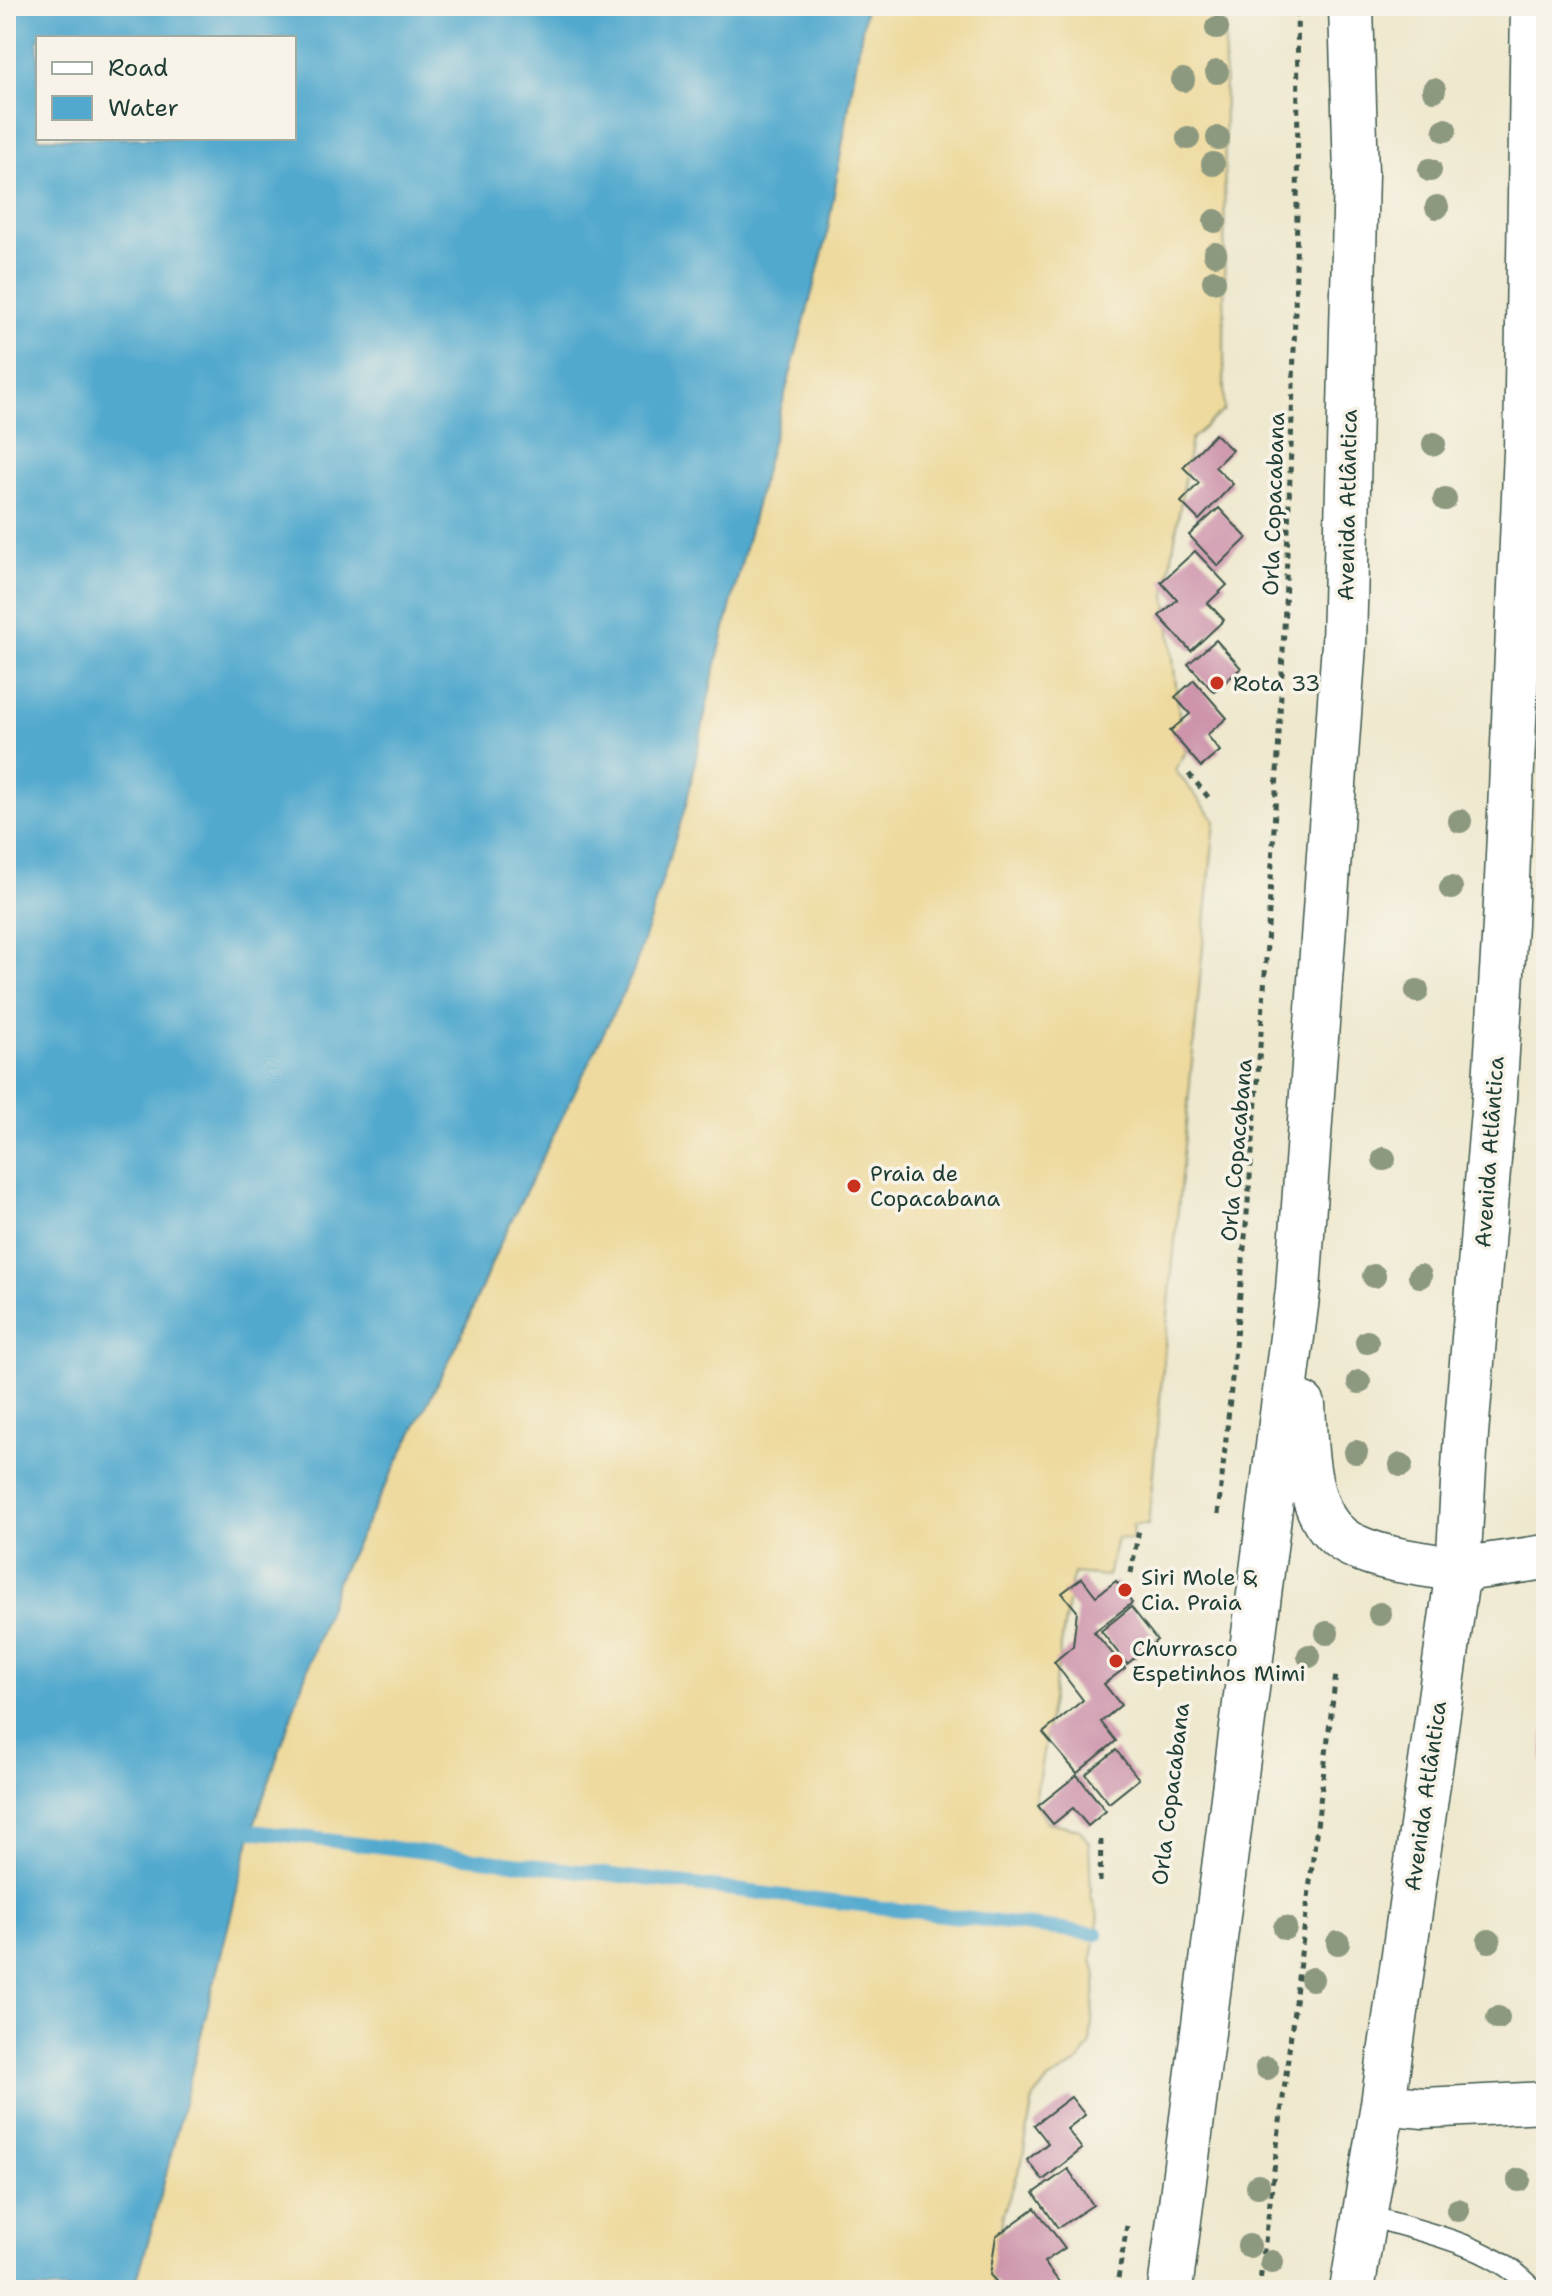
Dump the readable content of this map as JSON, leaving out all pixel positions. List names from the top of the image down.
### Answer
{
  "streets": {
    "main road": ["Avenida Atlântica"],
    "path": ["Orla Copacabana"]
  },
  "places": [
    "Rota 33",
    "Praia de Copacabana",
    "Siri Mole & Cia. Praia",
    "Churrasco Espetinhos Mimi"
  ],
  "legend": ["Road", "Water"]
}
